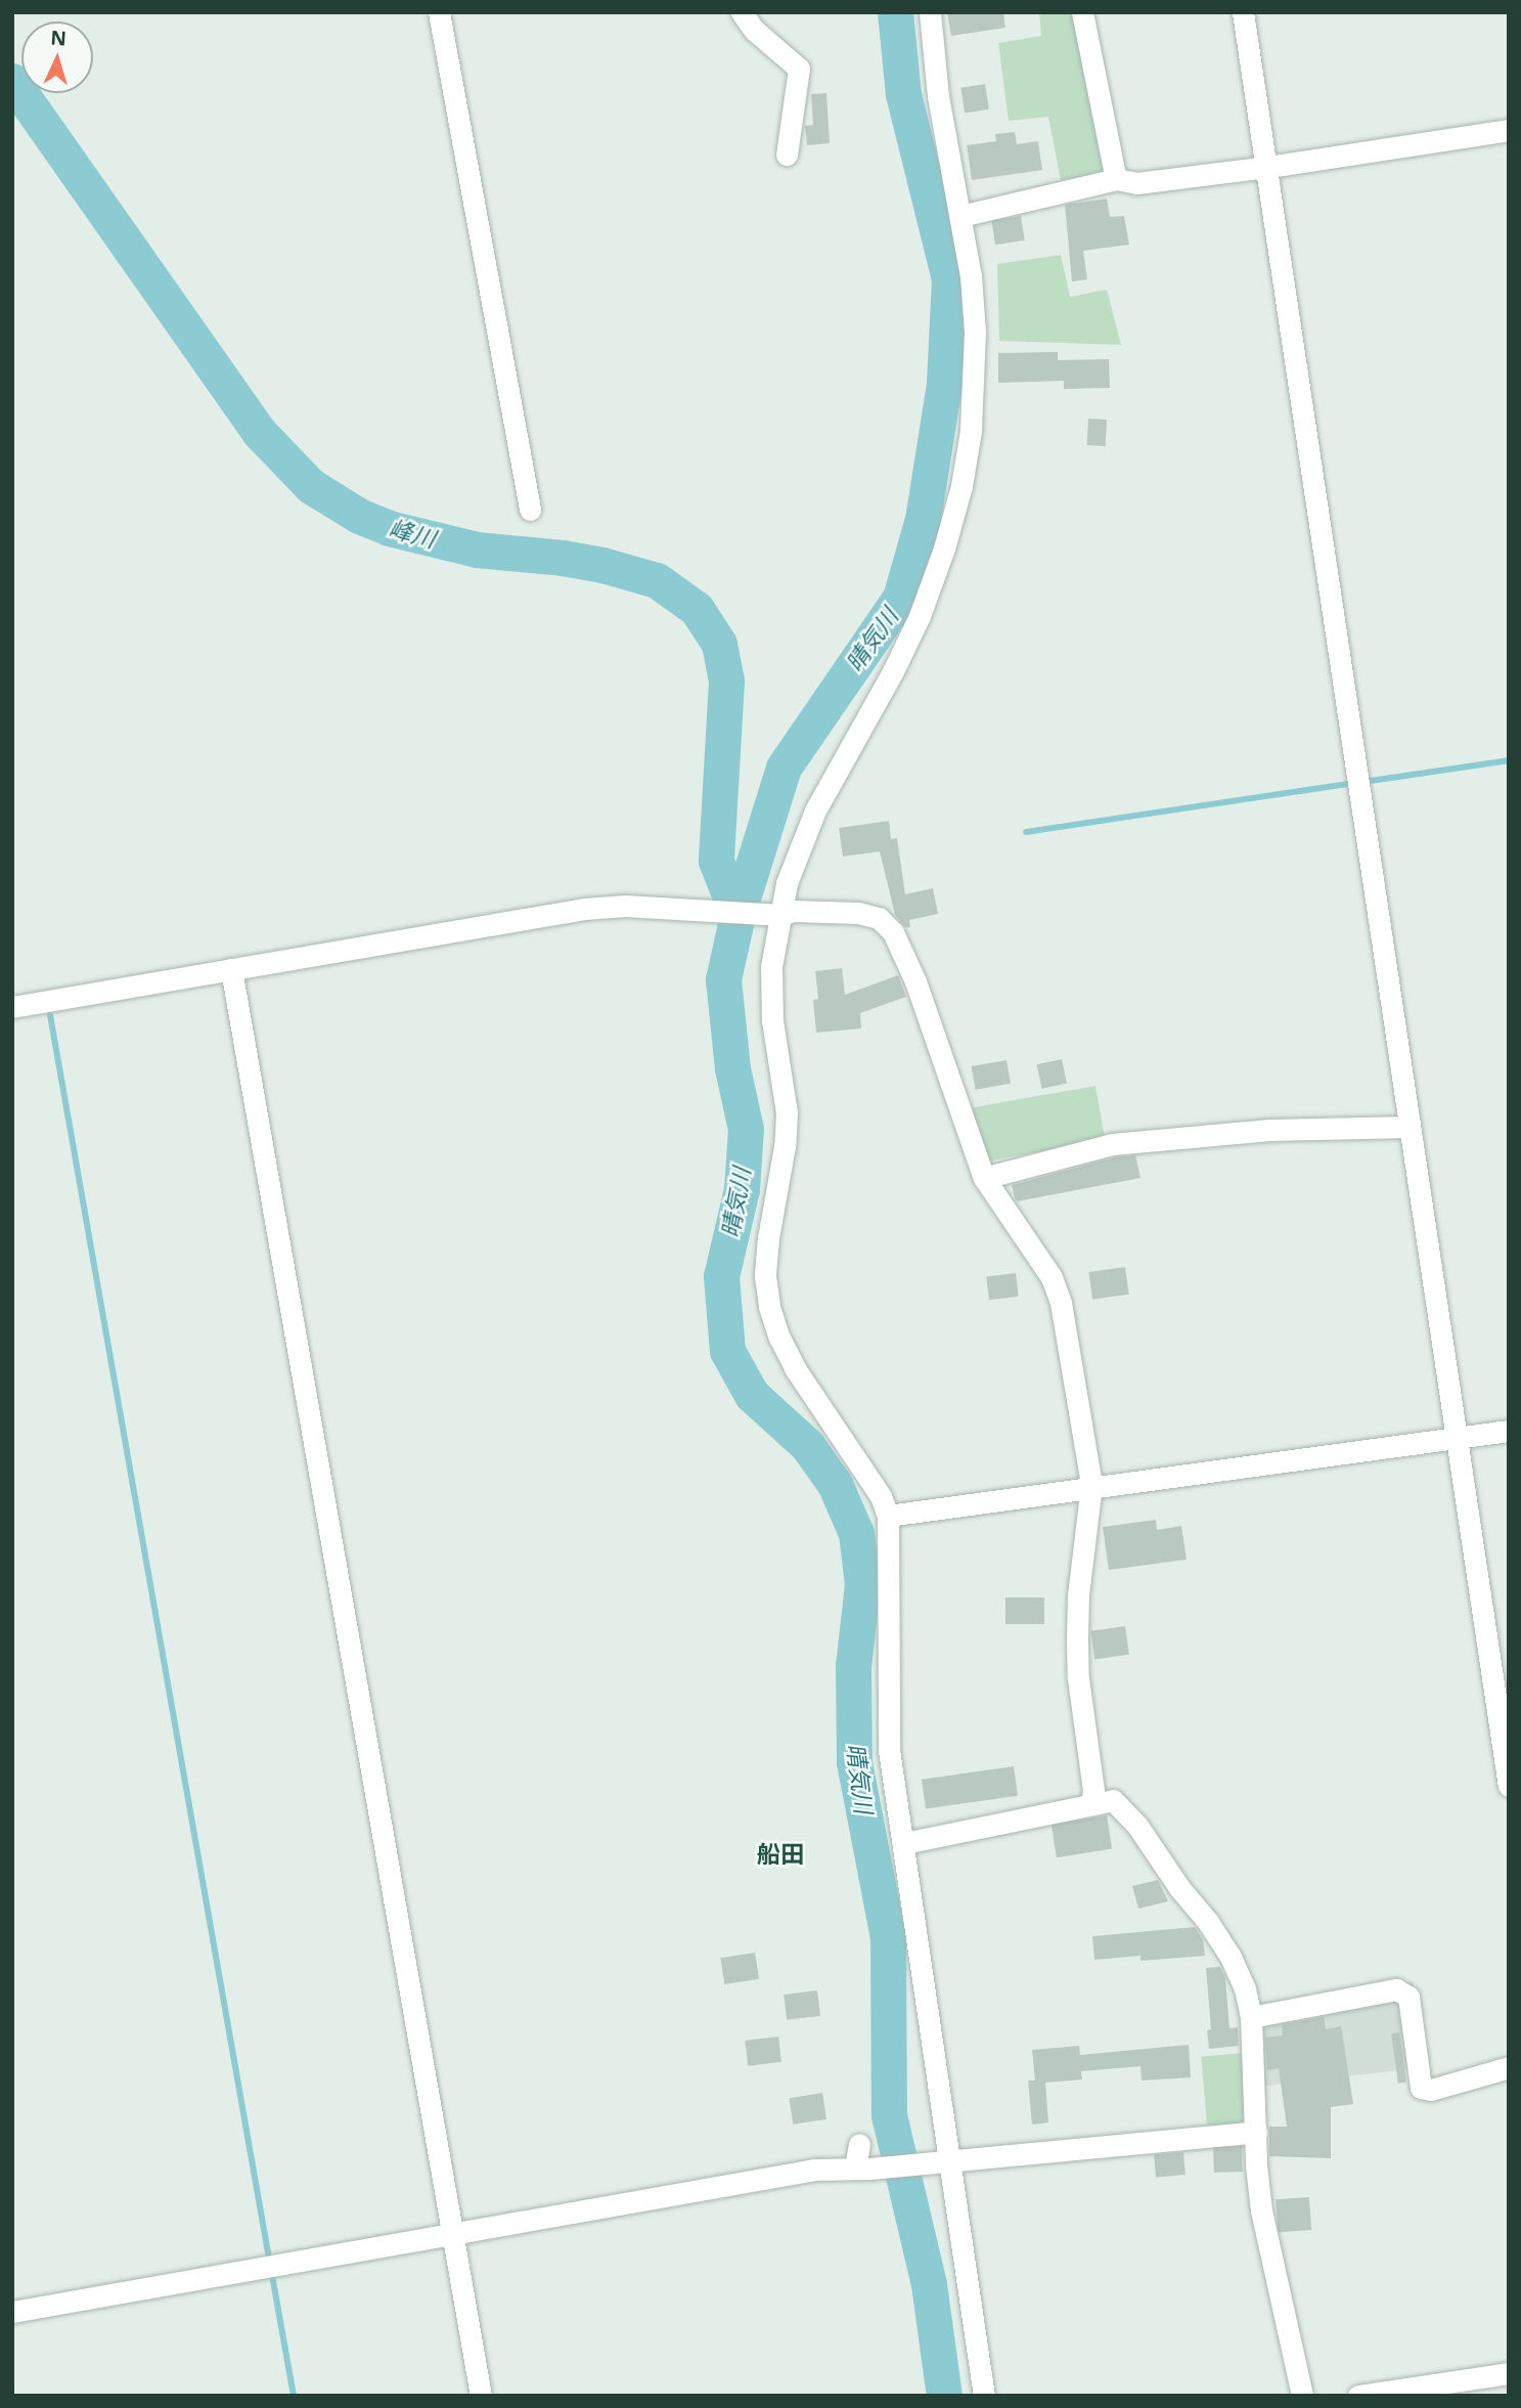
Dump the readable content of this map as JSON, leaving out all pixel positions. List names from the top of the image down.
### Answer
{
  "districts": ["船田"],
  "water": ["峰川", "晴気川"],
  "north": "top"
}
